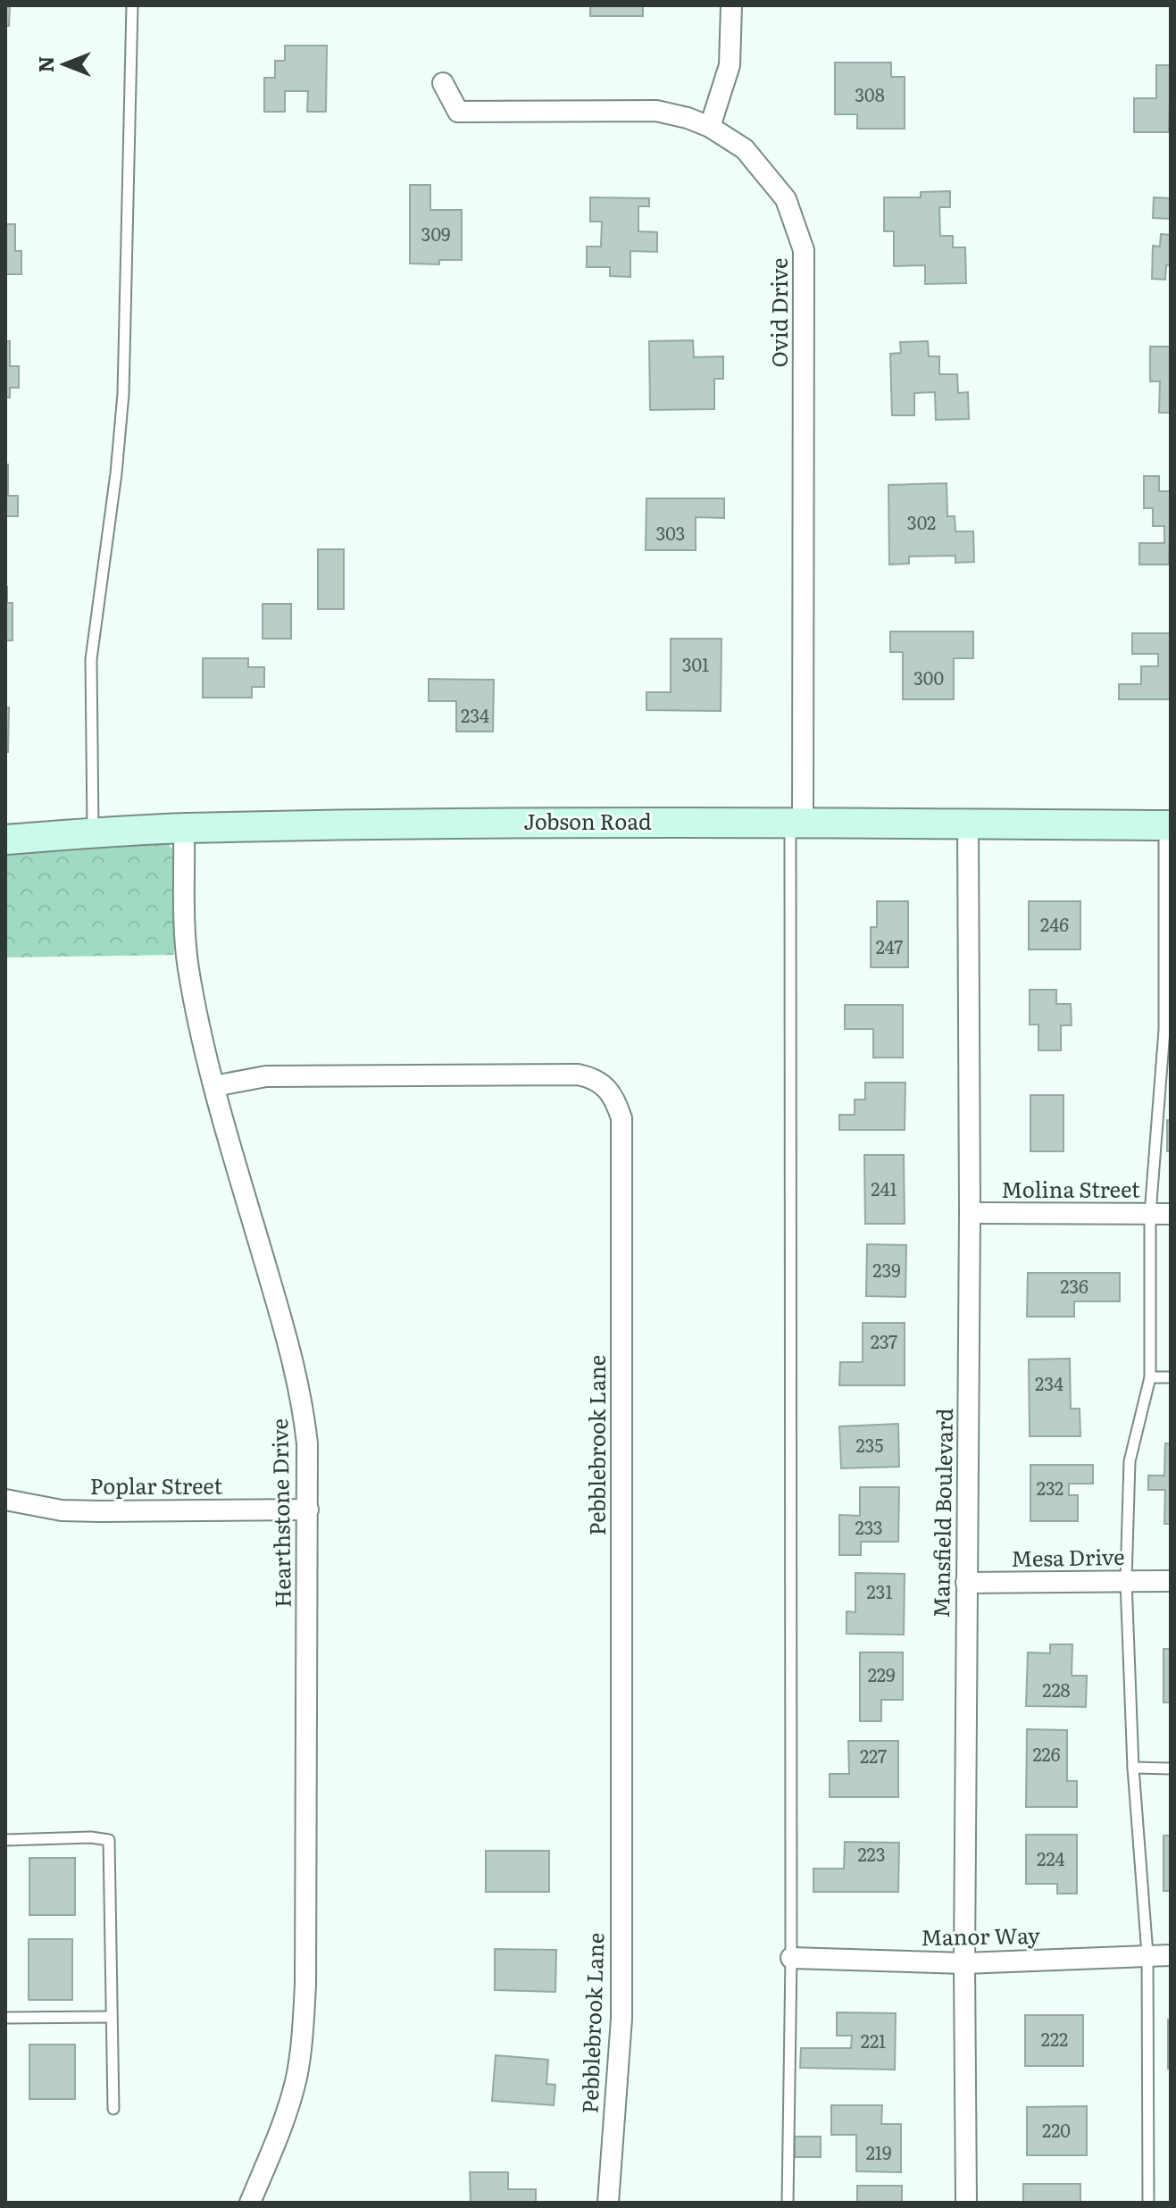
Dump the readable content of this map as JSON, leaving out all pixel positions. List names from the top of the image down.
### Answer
{
  "streets": {
    "street": [
      "Ovid Drive",
      "Jobson Road",
      "Molina Street",
      "Pebblebrook Lane",
      "Poplar Street",
      "Hearthstone Drive",
      "Mansfield Boulevard",
      "Mesa Drive",
      "Manor Way"
    ]
  },
  "crossings": [
    ["Ovid Drive", "Jobson Road"],
    ["Jobson Road", "Hearthstone Drive"],
    ["Jobson Road", "Mansfield Boulevard"],
    ["Molina Street", "Mansfield Boulevard"],
    ["Pebblebrook Lane", "Hearthstone Drive"],
    ["Poplar Street", "Hearthstone Drive"],
    ["Mansfield Boulevard", "Mesa Drive"],
    ["Mansfield Boulevard", "Manor Way"]
  ],
  "house_numbers": [
    "308",
    "309",
    "302",
    "303",
    "301",
    "300",
    "234",
    "246",
    "247",
    "241",
    "239",
    "236",
    "237",
    "234",
    "235",
    "232",
    "233",
    "231",
    "229",
    "228",
    "226",
    "227",
    "223",
    "224",
    "222",
    "221",
    "220",
    "219"
  ],
  "north": "left"
}
